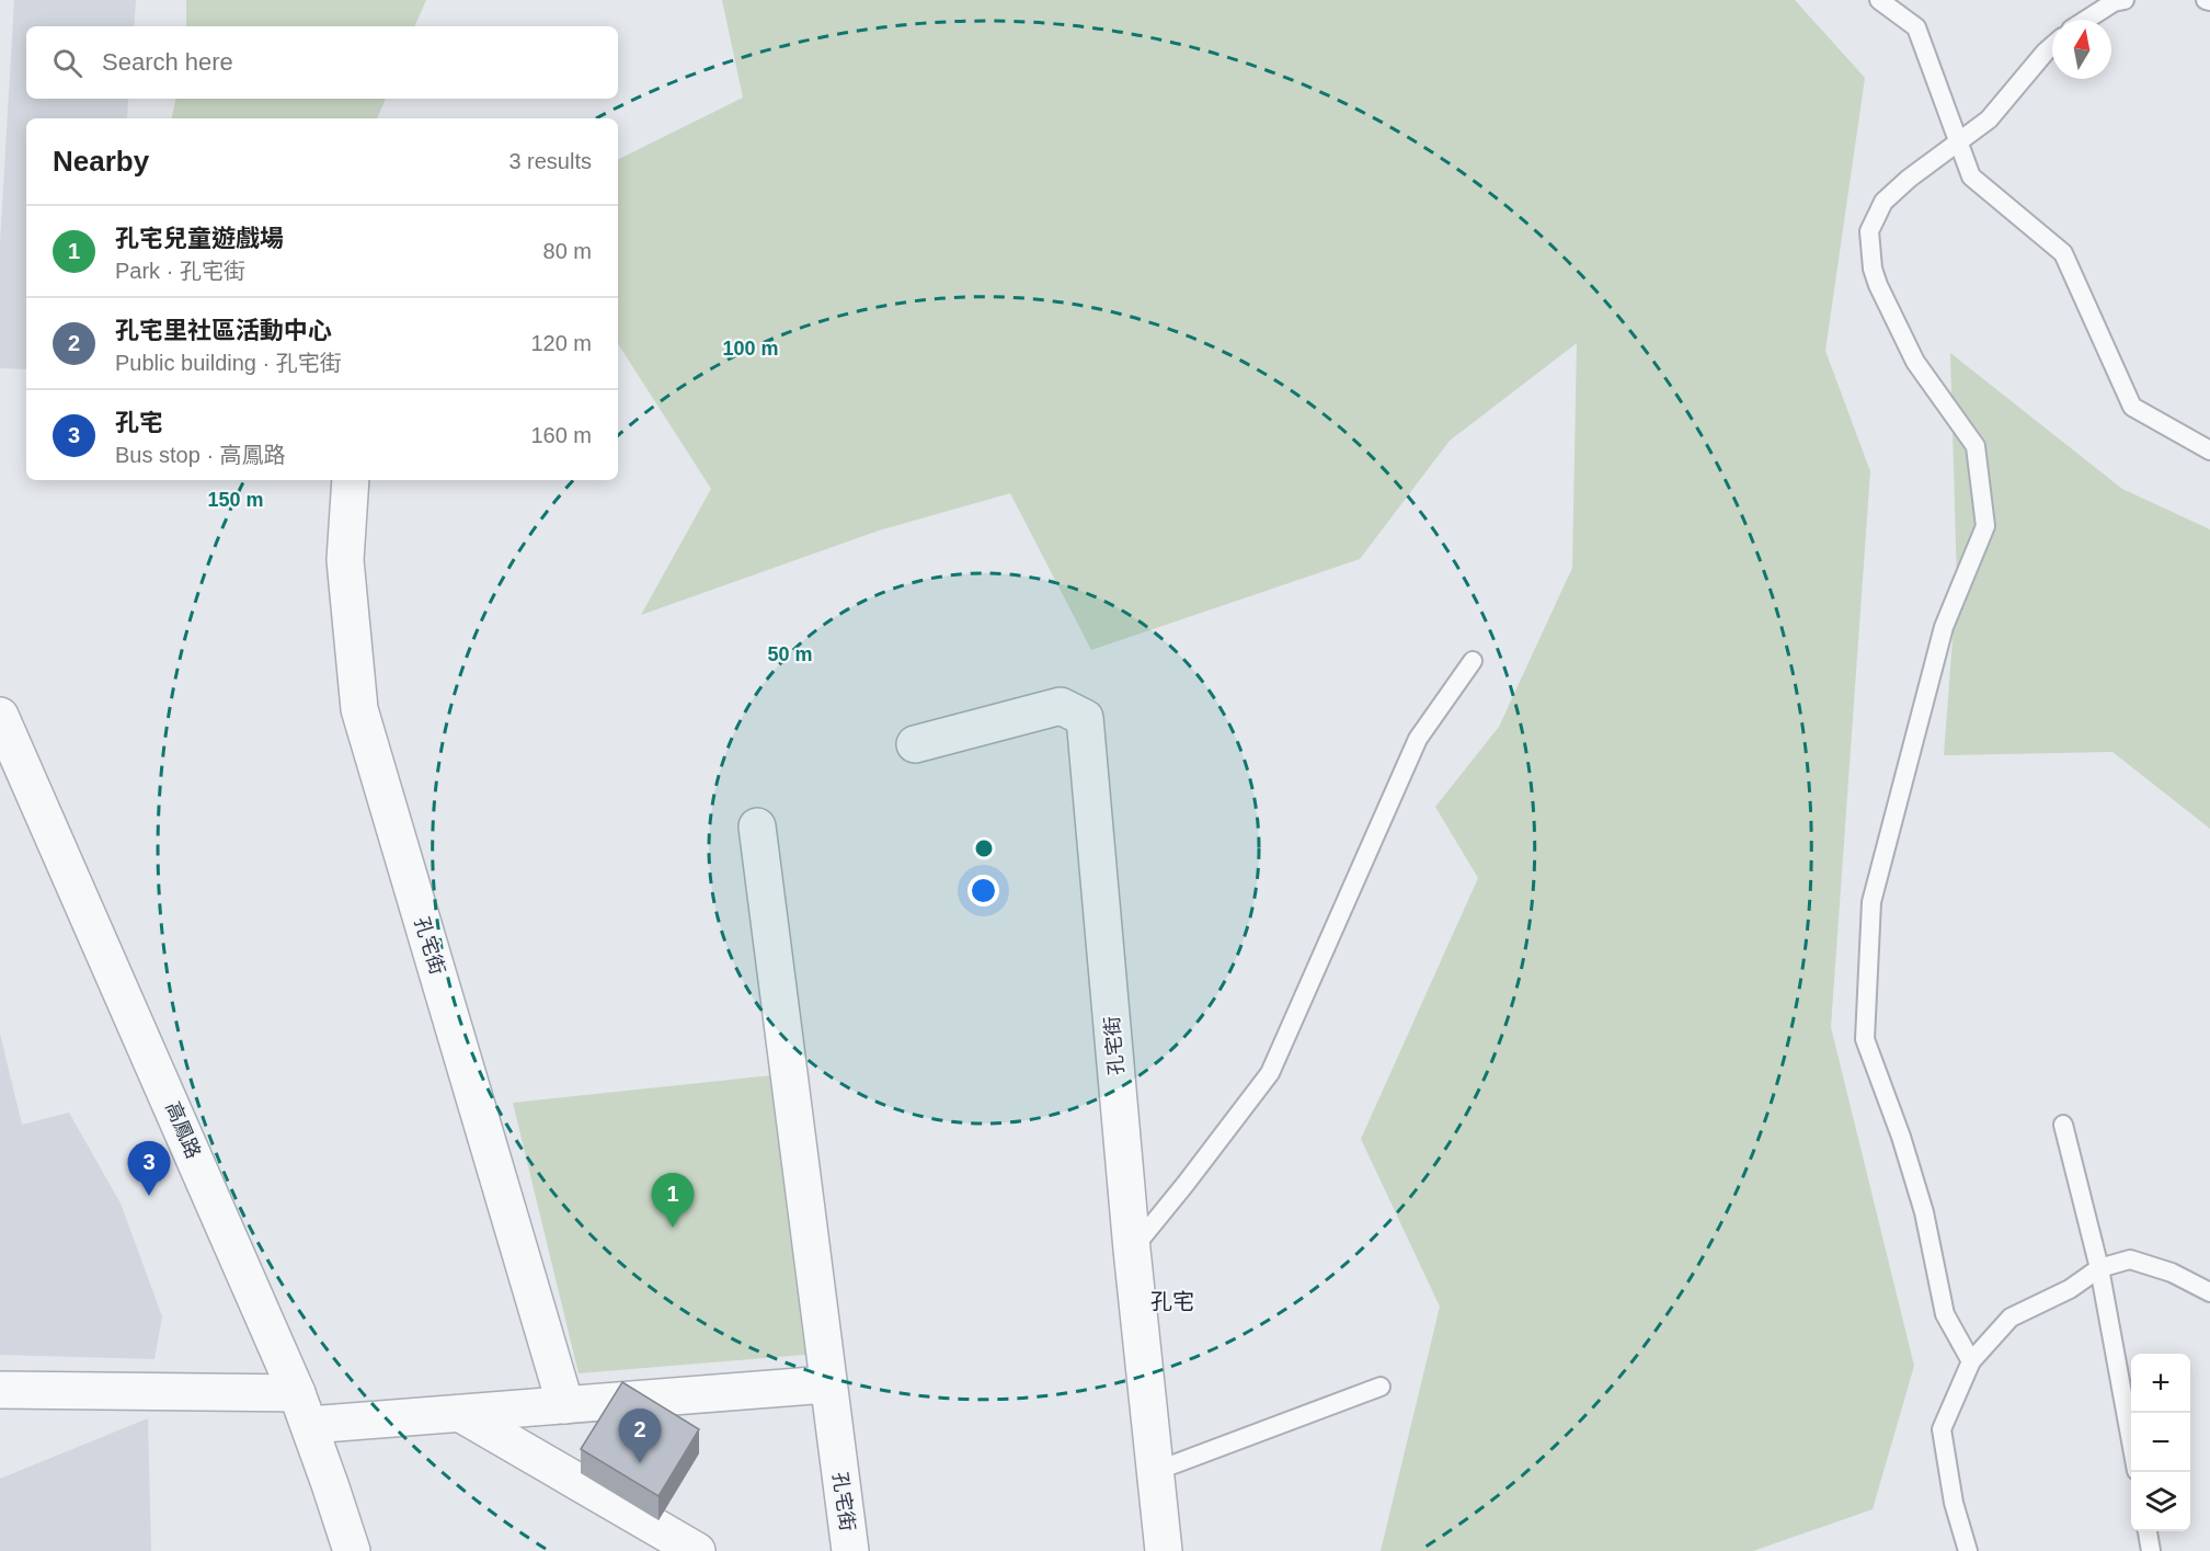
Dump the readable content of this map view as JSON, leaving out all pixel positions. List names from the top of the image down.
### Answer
{
  "streets": {
    "street": ["孔宅街", "高鳳路"]
  },
  "districts": ["孔宅"],
  "north": "top",
  "page": {
    "search": "Search here",
    "heading": ["Nearby", "3 results"],
    "list": [
      {
        "mark": "1",
        "name": "孔宅兒童遊戲場",
        "note": "Park · 孔宅街",
        "value": "80 m"
      },
      {
        "mark": "2",
        "name": "孔宅里社區活動中心",
        "note": "Public building · 孔宅街",
        "value": "120 m"
      },
      {
        "mark": "3",
        "name": "孔宅",
        "note": "Bus stop · 高鳳路",
        "value": "160 m"
      }
    ],
    "pins": ["3", "1", "2"],
    "map_buttons": ["+", "−"]
  },
  "rings": ["100 m", "150 m", "50 m"]
}
